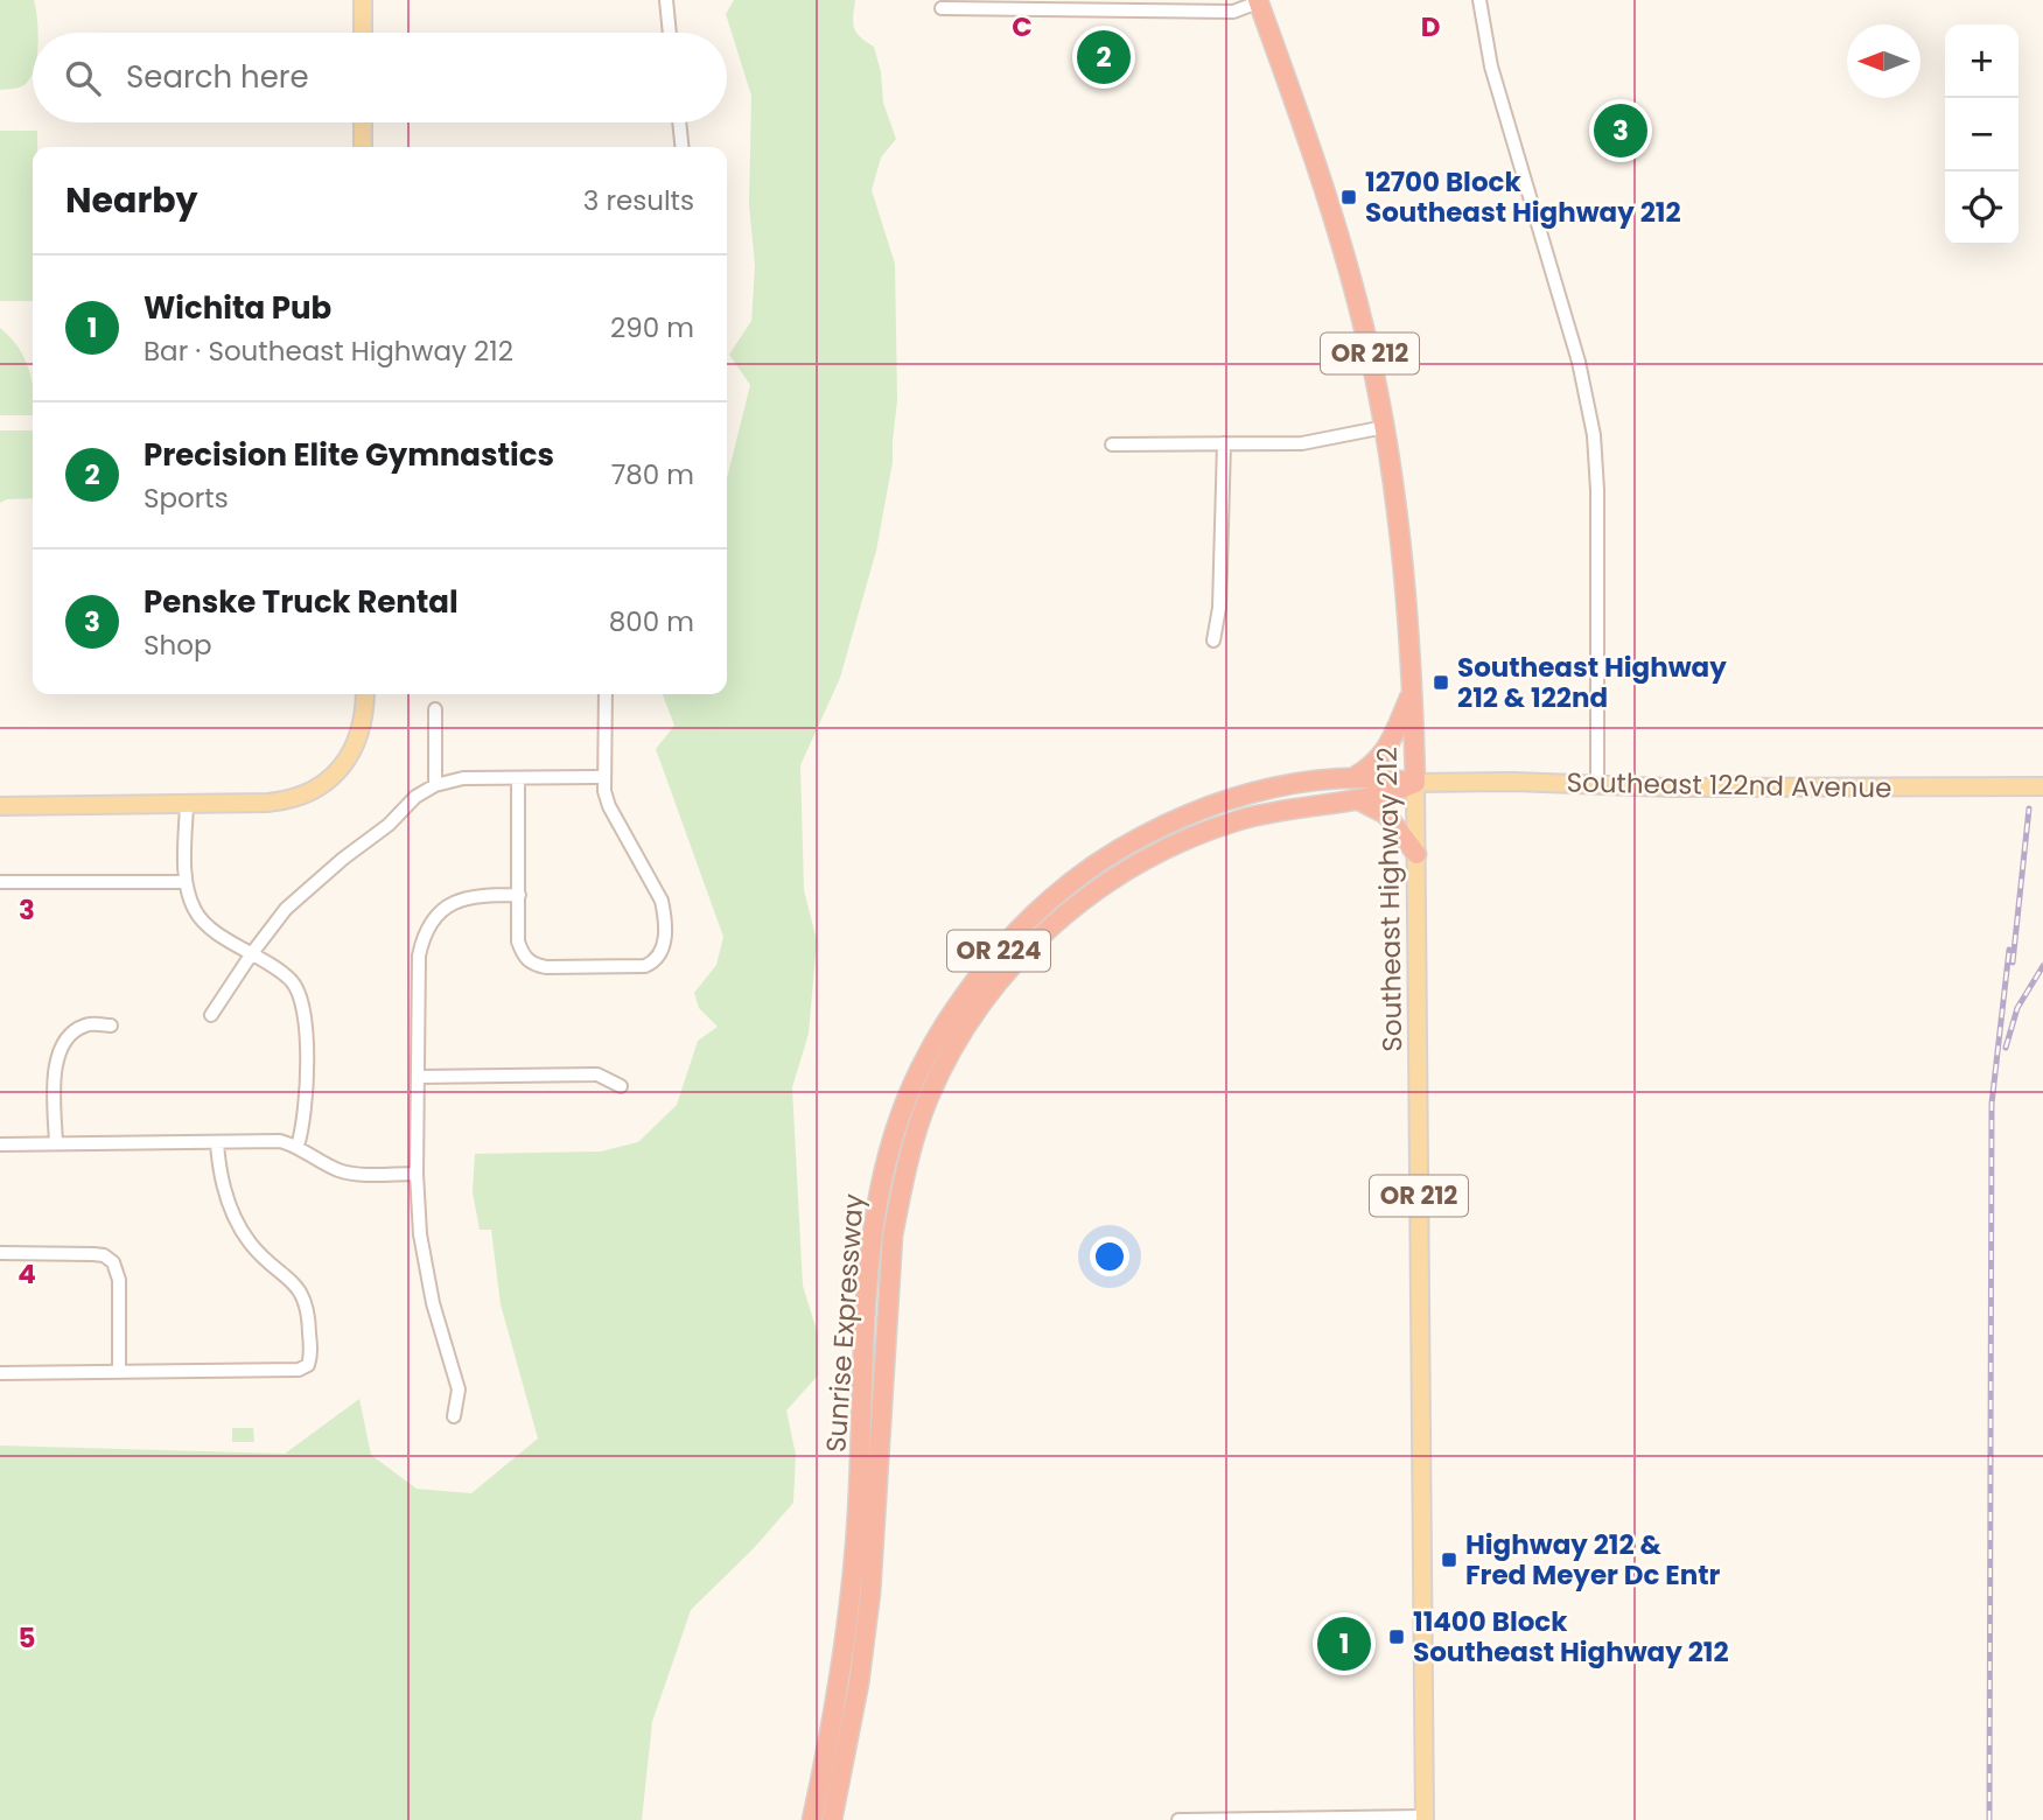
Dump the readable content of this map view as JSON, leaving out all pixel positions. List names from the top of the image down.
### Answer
{
  "streets": {
    "highway": [
      "OR 212",
      "Southeast Highway 212",
      "OR 224",
      "Sunrise Expressway"
    ],
    "main road": ["Southeast 122nd Avenue"]
  },
  "crossings": [
    ["Southeast 122nd Avenue", "Southeast Highway 212"],
    ["Southeast 122nd Avenue", "Sunrise Expressway"],
    ["Southeast Highway 212", "Sunrise Expressway"]
  ],
  "places": {
    "transit": [
      "12700 Block Southeast Highway 212",
      "Southeast Highway 212 & 122nd",
      "Highway 212 & Fred Meyer Dc Entr",
      "11400 Block Southeast Highway 212"
    ]
  },
  "north": "left",
  "page": {
    "map_buttons": ["+", "−"],
    "pins": ["2", "3", "1"],
    "search": "Search here",
    "heading": ["Nearby", "3 results"],
    "list": [
      {
        "mark": "1",
        "name": "Wichita Pub",
        "note": "Bar · Southeast Highway 212",
        "value": "290 m"
      },
      {
        "mark": "2",
        "name": "Precision Elite Gymnastics",
        "note": "Sports",
        "value": "780 m"
      },
      {
        "mark": "3",
        "name": "Penske Truck Rental",
        "note": "Shop",
        "value": "800 m"
      }
    ]
  },
  "grid": {
    "columns": ["C", "D"],
    "rows": ["3", "4", "5"]
  }
}
